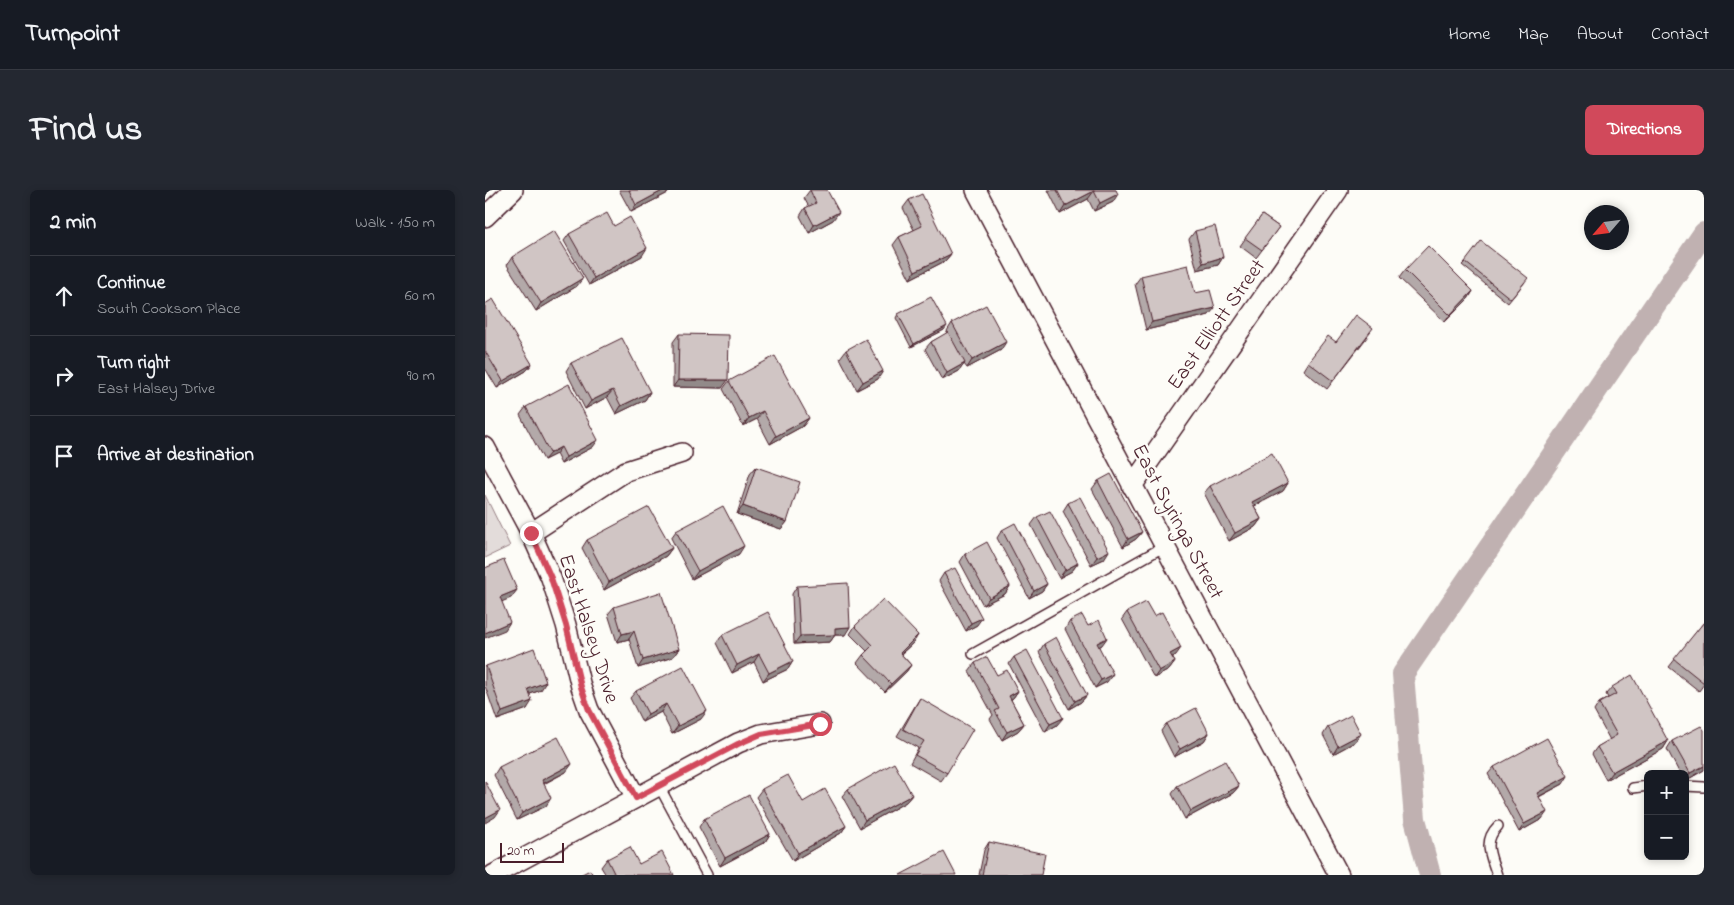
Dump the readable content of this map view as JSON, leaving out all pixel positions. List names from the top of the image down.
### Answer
{
  "streets": {
    "street": ["East Elliott Street", "East Syringa Street", "East Halsey Drive"]
  },
  "crossings": [
    ["East Elliott Street", "East Syringa Street"]
  ],
  "scale_bar": "20 m",
  "north": "bottom left",
  "page": {
    "header": "Turnpoint",
    "nav": [
      "Home",
      "Map",
      "About",
      "Contact"
    ],
    "title": "Find us",
    "buttons": "Directions",
    "heading": ["2 min", "Walk · 150 m"],
    "list": [
      ["Continue", "South Cooksom Place", "60 m"],
      ["Turn right", "East Halsey Drive", "90 m"],
      "Arrive at destination"
    ],
    "map_buttons": ["+", "−"],
    "scale": "20 m"
  }
}
